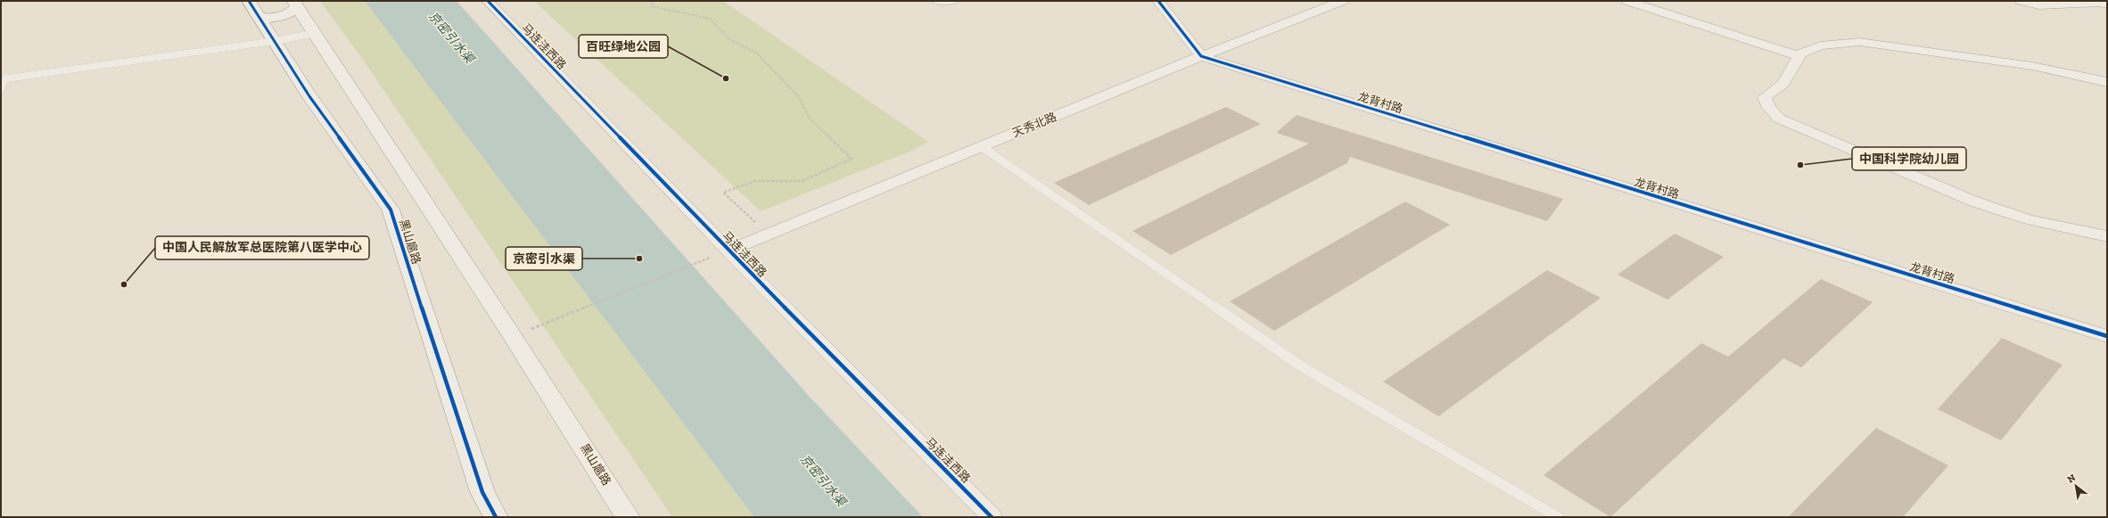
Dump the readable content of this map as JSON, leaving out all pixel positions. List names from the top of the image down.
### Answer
{
  "streets": {
    "main road": ["黑山扈路"],
    "street": ["马连洼西路", "龙背村路", "天秀北路"]
  },
  "crossings": [
    ["马连洼西路", "天秀北路"],
    ["龙背村路", "天秀北路"]
  ],
  "water": ["京密引水渠"],
  "places": [
    "百旺绿地公园",
    "中国科学院幼儿园",
    "京密引水渠",
    "中国人民解放军总医院第八医学中心"
  ],
  "north": "top left"
}
